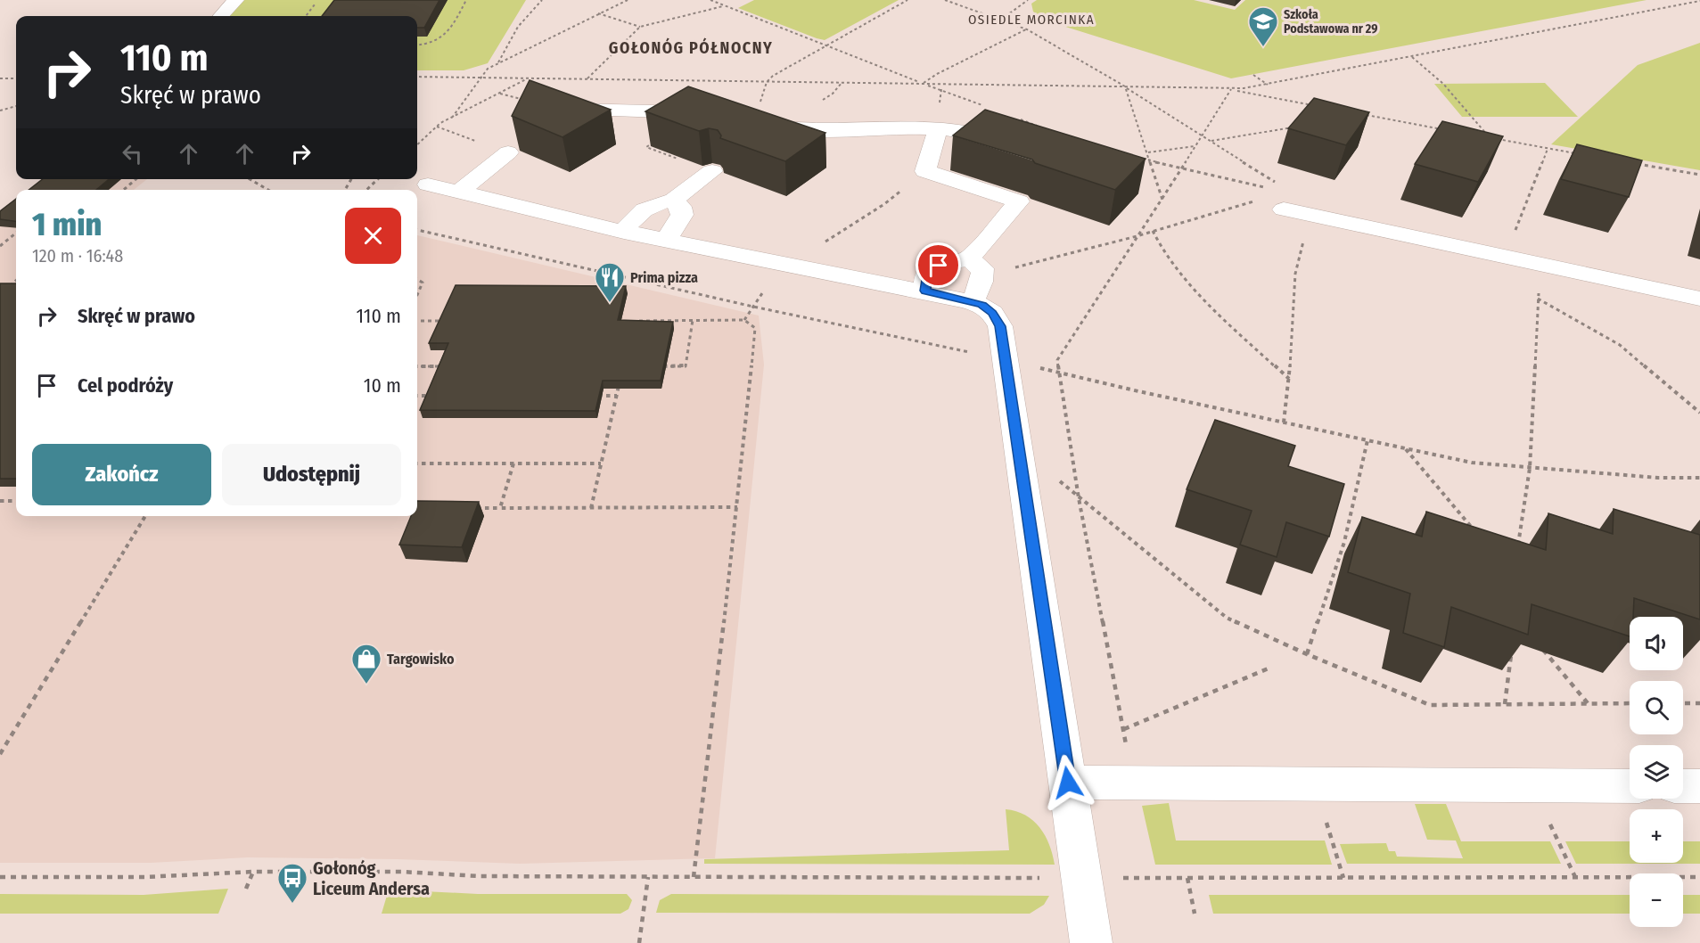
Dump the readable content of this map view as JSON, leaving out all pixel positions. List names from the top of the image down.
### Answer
{
  "districts": ["OSIEDLE MORCINKA", "GOŁONÓG PÓŁNOCNY"],
  "places": {
    "school or university": ["Szkoła Podstawowa nr 29"],
    "restaurant": ["Prima pizza"],
    "shop": ["Targowisko"],
    "bus stop": ["Gołonóg Liceum Andersa"]
  },
  "page": {
    "turn": ["110 m", "Skręć w prawo"],
    "heading": ["1 min", "120 m · 16:48"],
    "list": [
      {
        "name": "Skręć w prawo",
        "value": "110 m"
      },
      {
        "name": "Cel podróży",
        "value": "10 m"
      }
    ],
    "buttons": ["Zakończ", "Udostępnij"],
    "map_buttons": ["+", "−"]
  }
}
